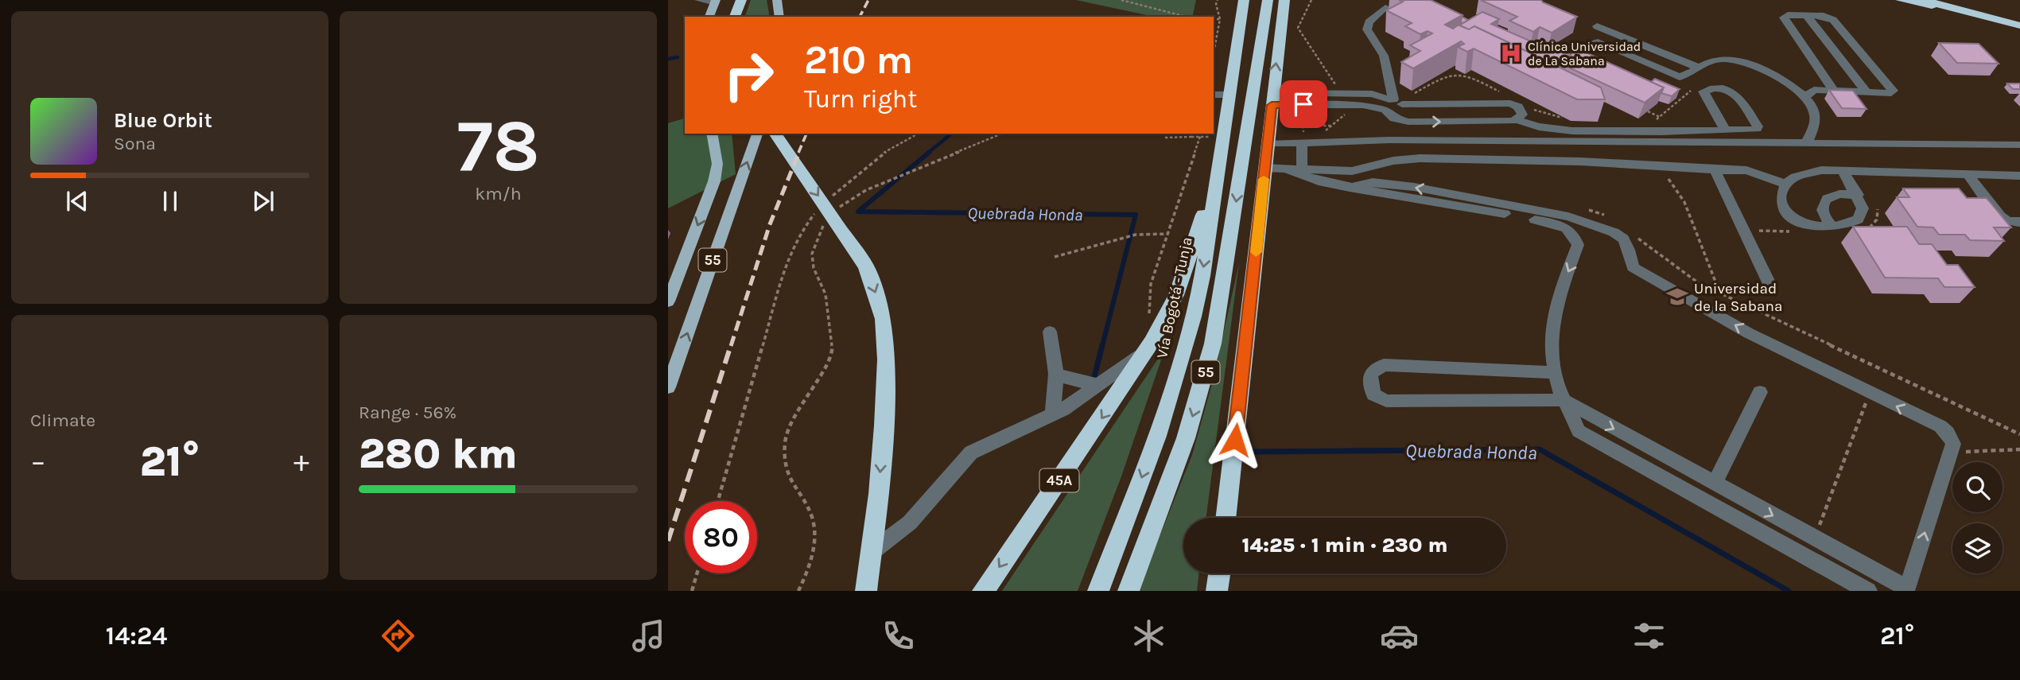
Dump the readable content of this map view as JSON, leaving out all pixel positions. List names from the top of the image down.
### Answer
{
  "streets": {
    "highway": ["55", "Vía Bogotá - Tunja", "45A"]
  },
  "crossings": [
    ["Vía Bogotá - Tunja", "45A"]
  ],
  "water": ["Quebrada Honda"],
  "places": {
    "hospital": ["Clínica Universidad de La Sabana"],
    "school or university": ["Universidad de la Sabana"]
  },
  "page": {
    "tile": [
      ["78", "km/h"],
      "Climate",
      ["Range · 56%", "280 km"]
    ],
    "turn": ["210 m", "Turn right"],
    "song": ["Blue Orbit", "Sona"],
    "heat": ["−", "21°", "+"],
    "limit": "80",
    "trip": "14:25 · 1 min · 230 m",
    "tabs": ["14:24", "21°"]
  }
}
